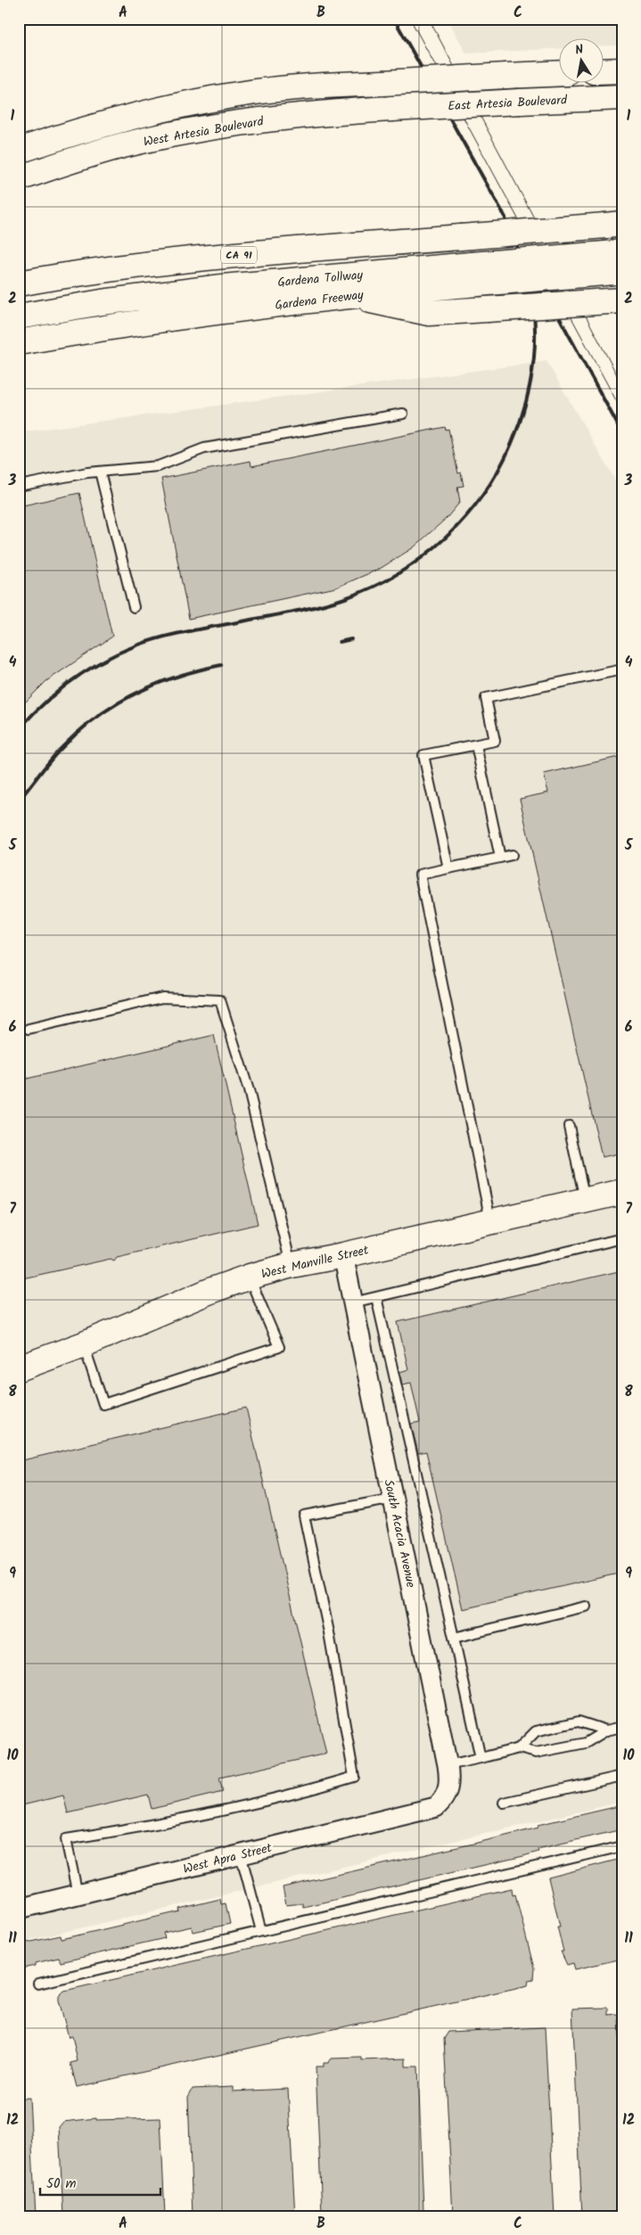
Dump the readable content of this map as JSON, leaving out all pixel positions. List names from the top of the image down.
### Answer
{
  "streets": {
    "main road": [
      "East Artesia Boulevard",
      "West Artesia Boulevard",
      "CA 91",
      "Gardena Tollway",
      "Gardena Freeway",
      "West Manville Street"
    ],
    "street": ["South Acacia Avenue", "West Apra Street"]
  },
  "crossings": [
    ["East Artesia Boulevard", "West Artesia Boulevard"],
    ["Gardena Tollway", "Gardena Freeway"],
    ["West Manville Street", "South Acacia Avenue"],
    ["South Acacia Avenue", "West Apra Street"]
  ],
  "scale_bar": "50 m",
  "north": "top",
  "grid": {
    "columns": ["A", "B", "C"],
    "rows": [
      "1",
      "2",
      "3",
      "4",
      "5",
      "6",
      "7",
      "8",
      "9",
      "10",
      "11",
      "12"
    ]
  }
}
